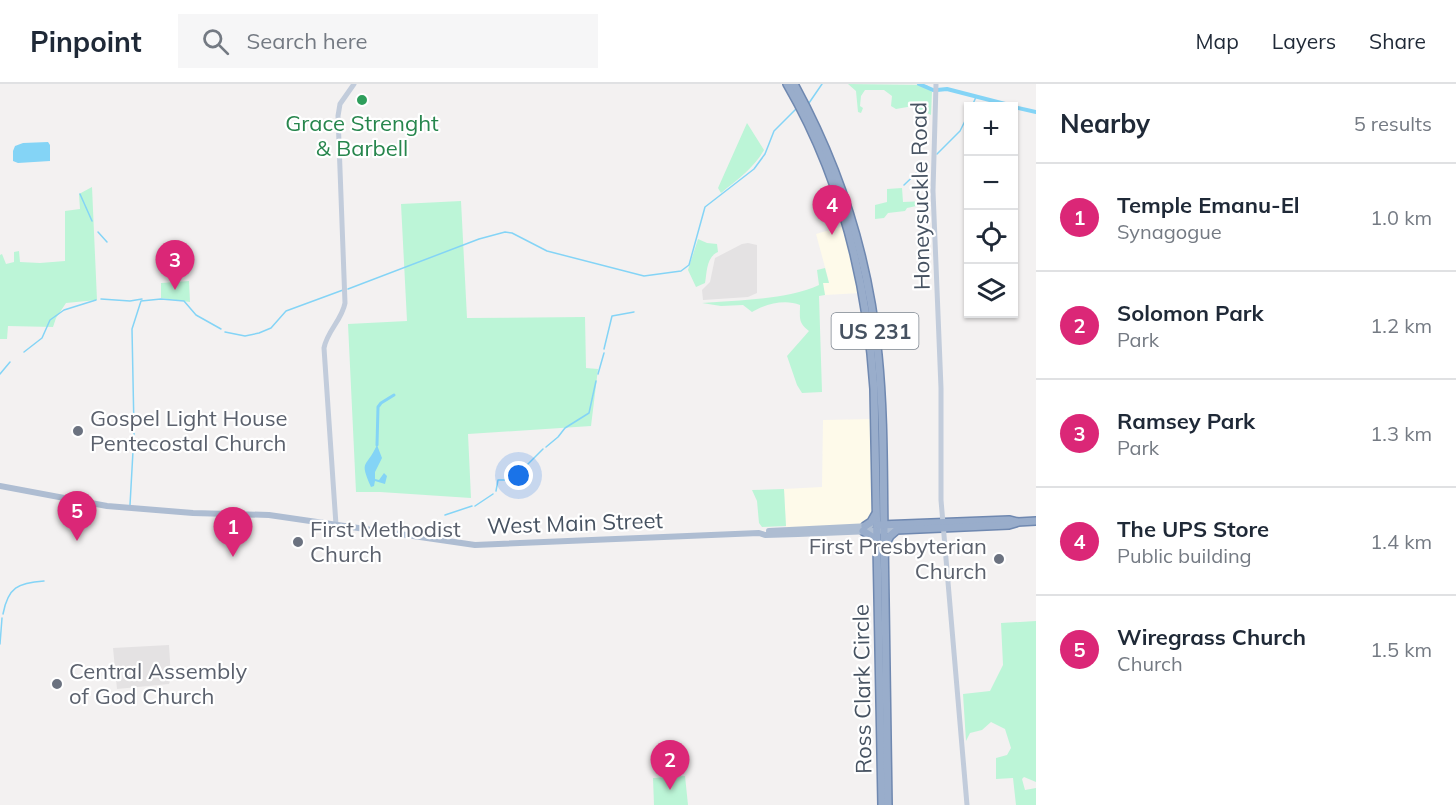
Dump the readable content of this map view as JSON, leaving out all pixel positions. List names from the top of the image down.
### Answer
{
  "streets": {
    "highway": ["US 231", "West Main Street", "Ross Clark Circle"],
    "main road": ["Honeysuckle Road"]
  },
  "crossings": [
    ["Honeysuckle Road", "West Main Street"],
    ["West Main Street", "Ross Clark Circle"]
  ],
  "places": [
    "Grace Strenght & Barbell",
    "Gospel Light House Pentecostal Church",
    "First Methodist Church",
    "First Presbyterian Church",
    "Central Assembly of God Church"
  ],
  "page": {
    "header": "Pinpoint",
    "search": "Search here",
    "nav": ["Map", "Layers", "Share"],
    "heading": ["Nearby", "5 results"],
    "map_buttons": ["+", "−"],
    "list": [
      {
        "mark": "1",
        "name": "Temple Emanu-El",
        "note": "Synagogue",
        "value": "1.0 km"
      },
      {
        "mark": "2",
        "name": "Solomon Park",
        "note": "Park",
        "value": "1.2 km"
      },
      {
        "mark": "3",
        "name": "Ramsey Park",
        "note": "Park",
        "value": "1.3 km"
      },
      {
        "mark": "4",
        "name": "The UPS Store",
        "note": "Public building",
        "value": "1.4 km"
      },
      {
        "mark": "5",
        "name": "Wiregrass Church",
        "note": "Church",
        "value": "1.5 km"
      }
    ],
    "pins": [
      "4",
      "3",
      "5",
      "1",
      "2"
    ]
  }
}
